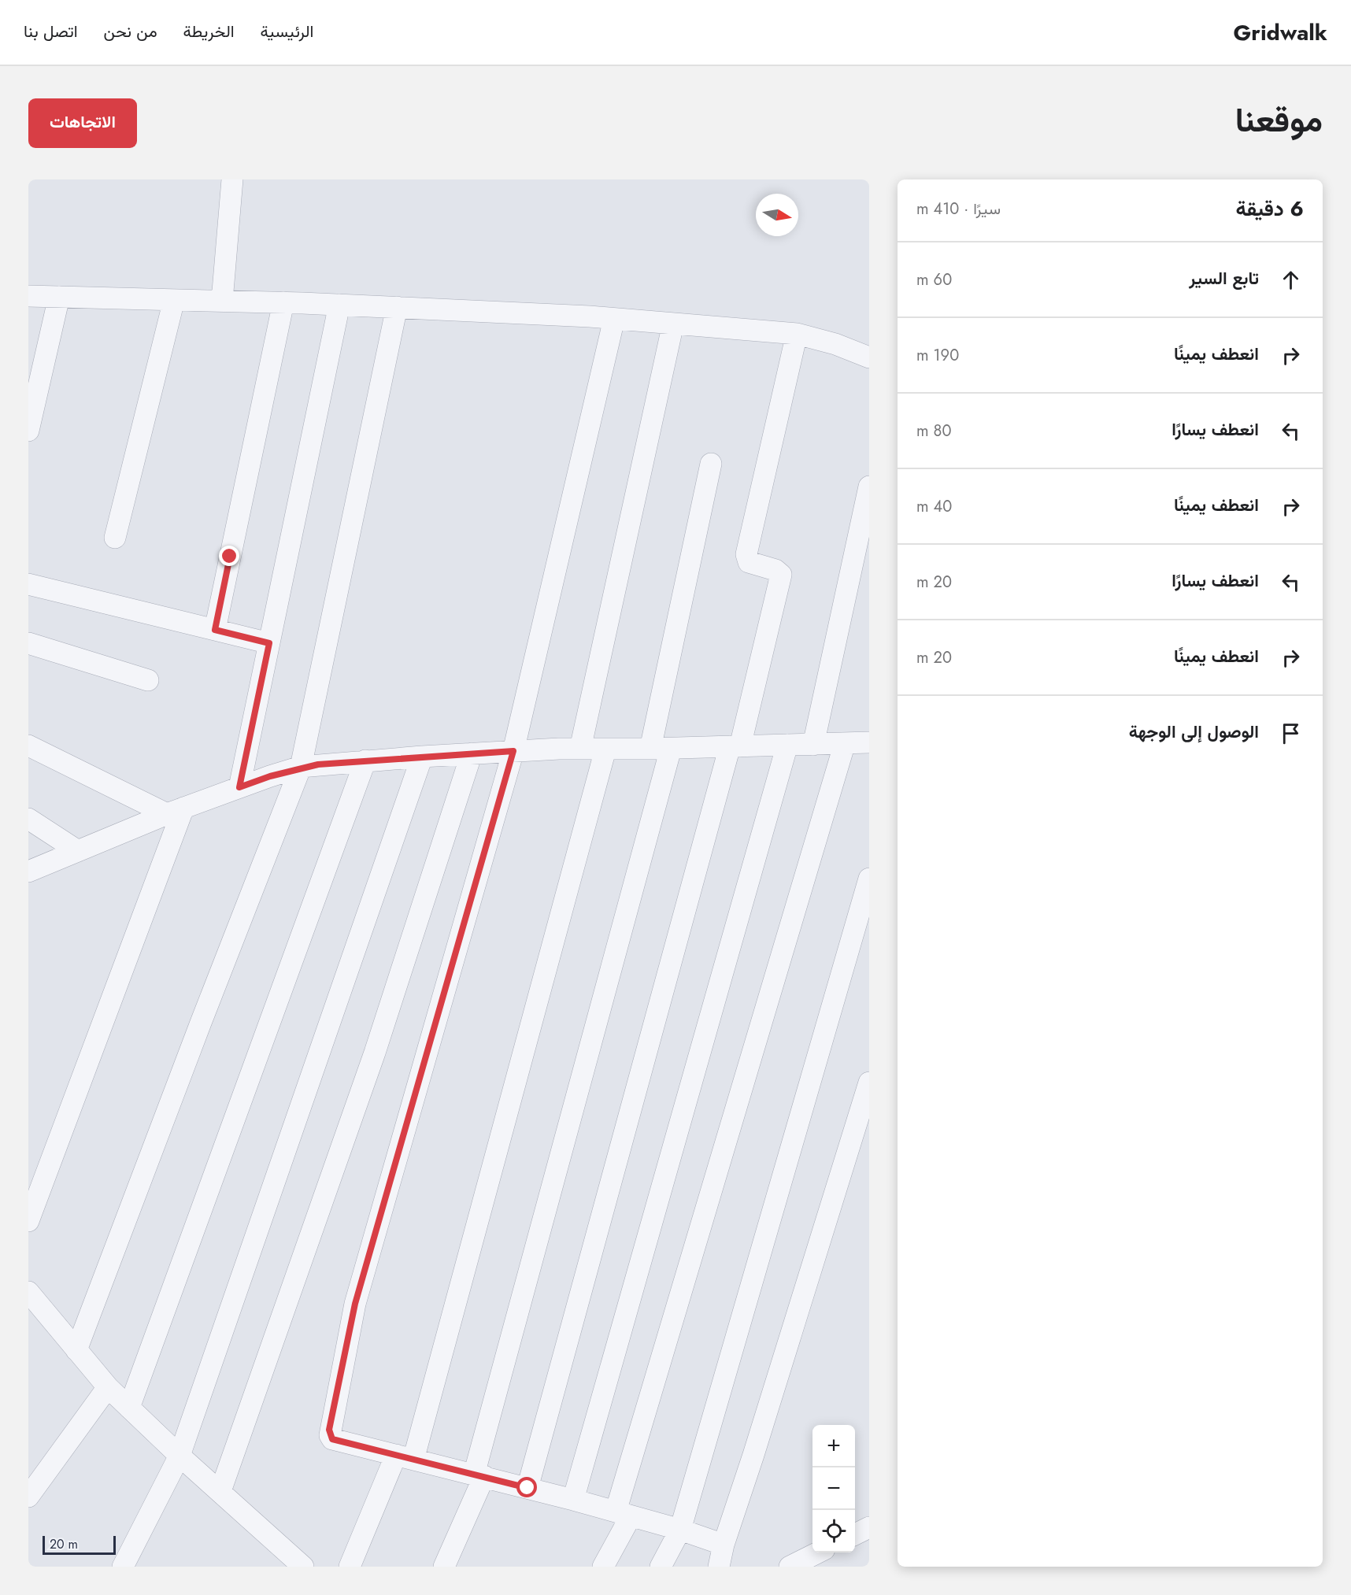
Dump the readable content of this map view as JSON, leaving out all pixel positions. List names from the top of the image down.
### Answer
{
  "scale_bar": "20 m",
  "north": "right",
  "page": {
    "header": "Gridwalk",
    "nav": [
      "الرئيسية",
      "الخريطة",
      "من نحن",
      "اتصل بنا"
    ],
    "title": "موقعنا",
    "buttons": "الاتجاهات",
    "heading": ["6 دقيقة", "سيرًا · 410 m"],
    "list": [
      ["تابع السير", "60 m"],
      ["انعطف يمينًا", "190 m"],
      ["انعطف يسارًا", "80 m"],
      ["انعطف يمينًا", "40 m"],
      ["انعطف يسارًا", "20 m"],
      ["انعطف يمينًا", "20 m"],
      "الوصول إلى الوجهة"
    ],
    "map_buttons": ["+", "−"],
    "scale": "20 m"
  }
}
